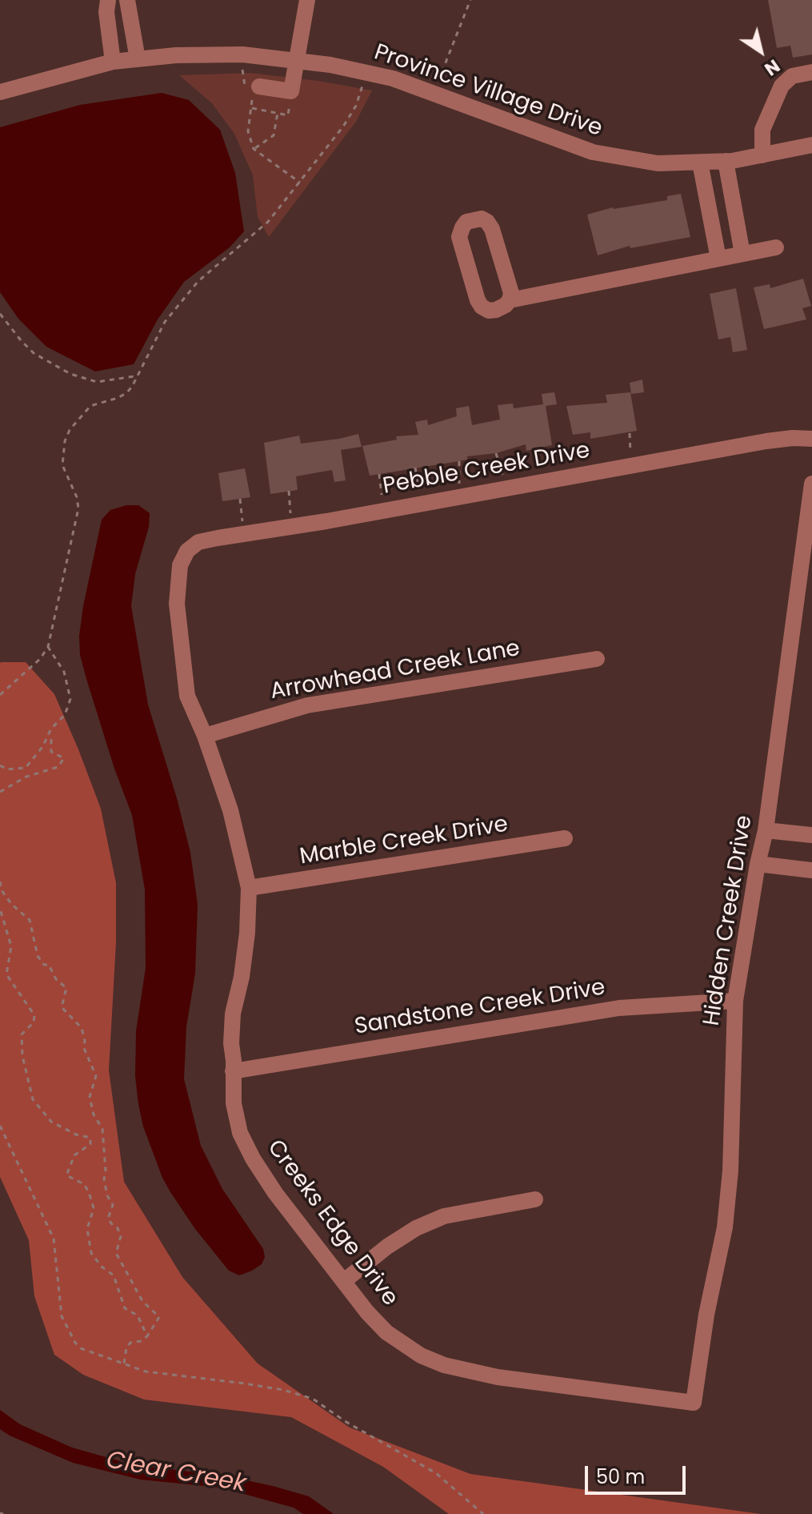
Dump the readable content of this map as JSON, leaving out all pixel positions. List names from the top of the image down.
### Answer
{
  "streets": {
    "street": [
      "Province Village Drive",
      "Pebble Creek Drive",
      "Arrowhead Creek Lane",
      "Marble Creek Drive",
      "Hidden Creek Drive",
      "Sandstone Creek Drive",
      "Creeks Edge Drive"
    ]
  },
  "crossings": [
    ["Pebble Creek Drive", "Creeks Edge Drive"],
    ["Arrowhead Creek Lane", "Creeks Edge Drive"],
    ["Marble Creek Drive", "Creeks Edge Drive"],
    ["Hidden Creek Drive", "Sandstone Creek Drive"],
    ["Hidden Creek Drive", "Creeks Edge Drive"],
    ["Sandstone Creek Drive", "Creeks Edge Drive"]
  ],
  "water": ["Clear Creek"],
  "scale_bar": "50 m",
  "north": "bottom right"
}
